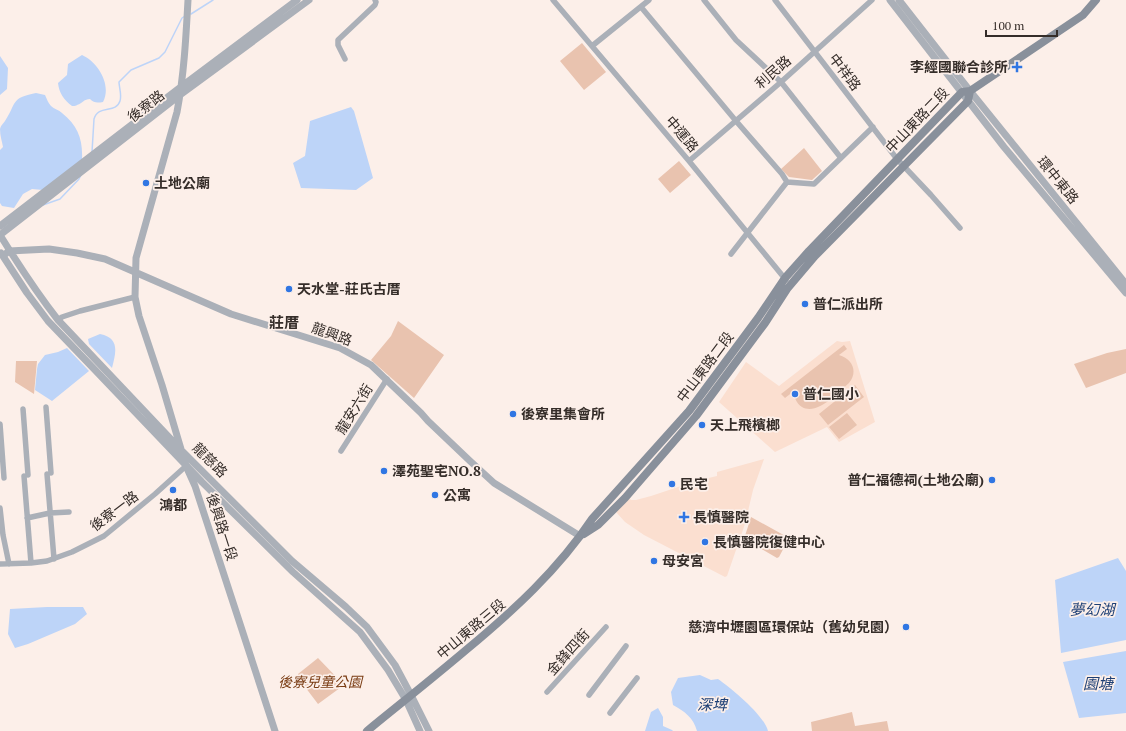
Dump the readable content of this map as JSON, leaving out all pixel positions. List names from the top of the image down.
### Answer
{
  "streets": {
    "main road": ["中山東路二段", "中山東路三段"],
    "street": [
      "利民路",
      "中祥路",
      "後寮路",
      "中運路",
      "環中東路",
      "龍興路",
      "龍安六街",
      "龍慈路",
      "後寮一路",
      "後興路一段",
      "金鋒四街"
    ]
  },
  "crossings": [
    ["利民路", "中祥路"],
    ["利民路", "中運路"],
    ["中祥路", "中山東路二段"],
    ["後寮路", "龍慈路"],
    ["後寮路", "後興路一段"],
    ["中山東路二段", "中運路"],
    ["中山東路二段", "環中東路"],
    ["中山東路二段", "龍興路"],
    ["中山東路二段", "中山東路三段"],
    ["龍興路", "龍安六街"],
    ["龍興路", "龍慈路"],
    ["龍興路", "後興路一段"],
    ["龍興路", "中山東路三段"],
    ["龍慈路", "後寮一路"],
    ["龍慈路", "後興路一段"],
    ["龍慈路", "中山東路三段"],
    ["後寮一路", "後興路一段"]
  ],
  "districts": ["莊厝"],
  "water": ["夢幻湖", "園塘", "深埤"],
  "parks": ["後寮兒童公園"],
  "places": {
    "health": ["李經國聯合診所", "長慎醫院"],
    "other": [
      "土地公廟",
      "天水堂-莊氏古厝",
      "普仁派出所",
      "普仁國小",
      "後寮里集會所",
      "天上飛檳榔",
      "澤苑聖宅NO.8",
      "普仁福德祠(土地公廟)",
      "民宅",
      "鴻都",
      "公寓",
      "長慎醫院復健中心",
      "母安宮",
      "慈濟中壢園區環保站（舊幼兒園）"
    ]
  },
  "scale_bar": "100 m"
}
